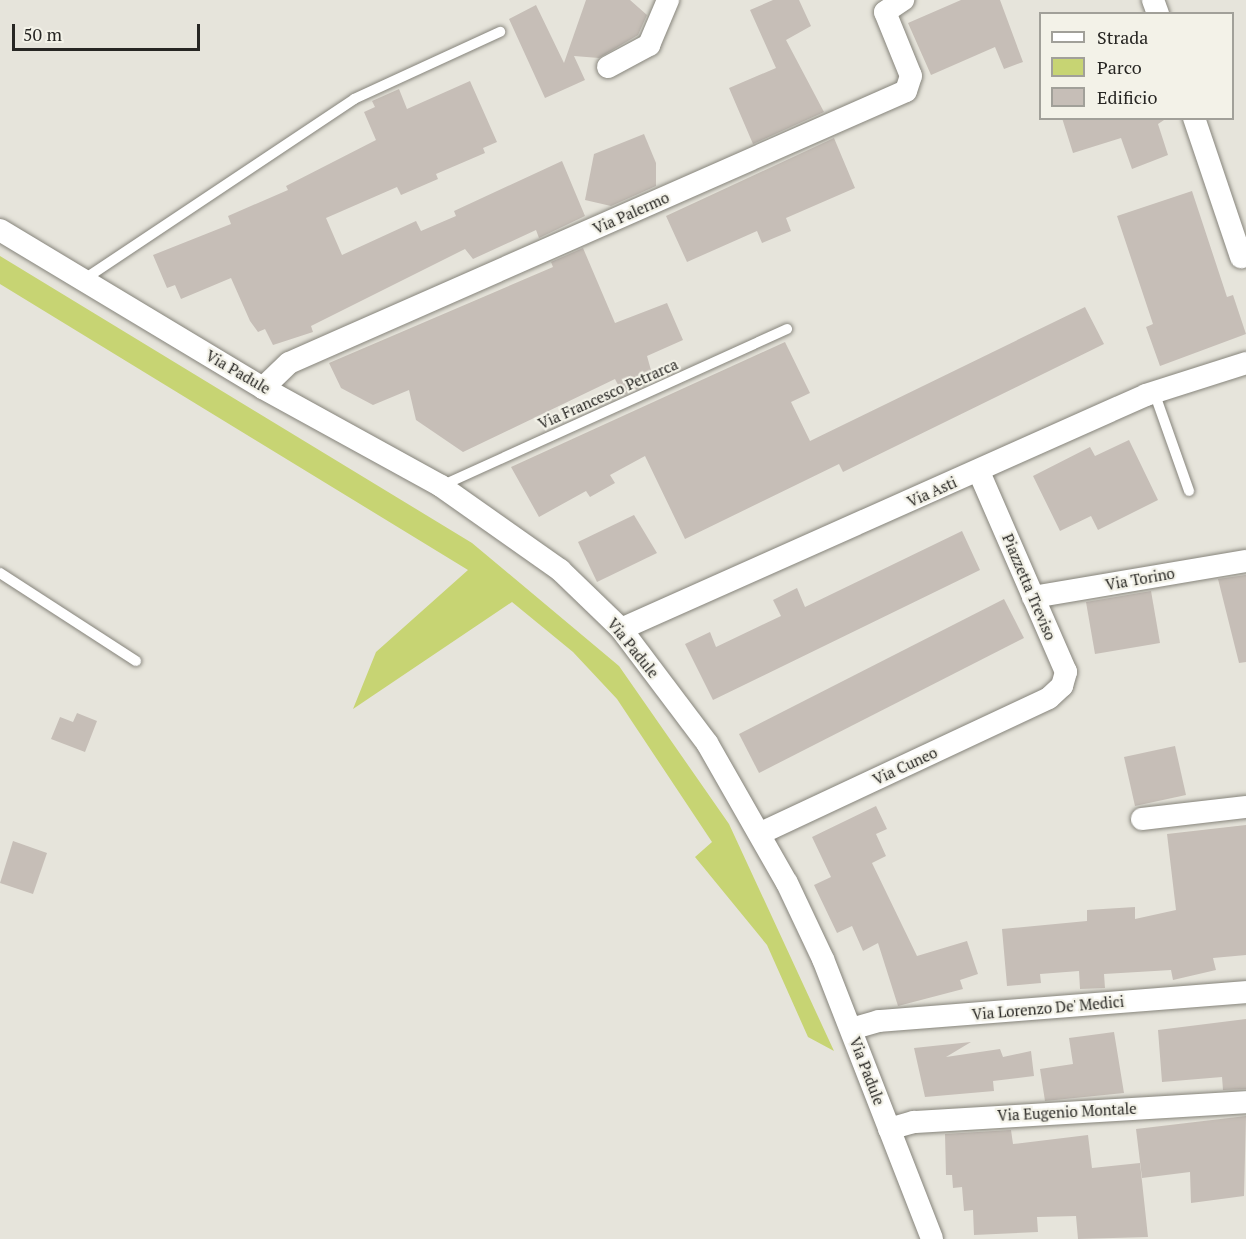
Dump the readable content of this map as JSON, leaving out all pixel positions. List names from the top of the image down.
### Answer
{
  "streets": {
    "street": [
      "Via Palermo",
      "Via Padule",
      "Via Asti",
      "Via Torino",
      "Piazzetta Treviso",
      "Via Cuneo",
      "Via Lorenzo De' Medici",
      "Via Eugenio Montale"
    ],
    "lane": ["Via Francesco Petrarca"]
  },
  "crossings": [
    ["Via Palermo", "Via Padule"],
    ["Via Padule", "Via Francesco Petrarca"],
    ["Via Padule", "Via Asti"],
    ["Via Padule", "Via Cuneo"],
    ["Via Padule", "Via Lorenzo De' Medici"],
    ["Via Padule", "Via Eugenio Montale"],
    ["Via Asti", "Piazzetta Treviso"],
    ["Via Torino", "Piazzetta Treviso"],
    ["Piazzetta Treviso", "Via Cuneo"]
  ],
  "legend": ["Strada", "Parco", "Edificio"],
  "scale_bar": "50 m"
}
